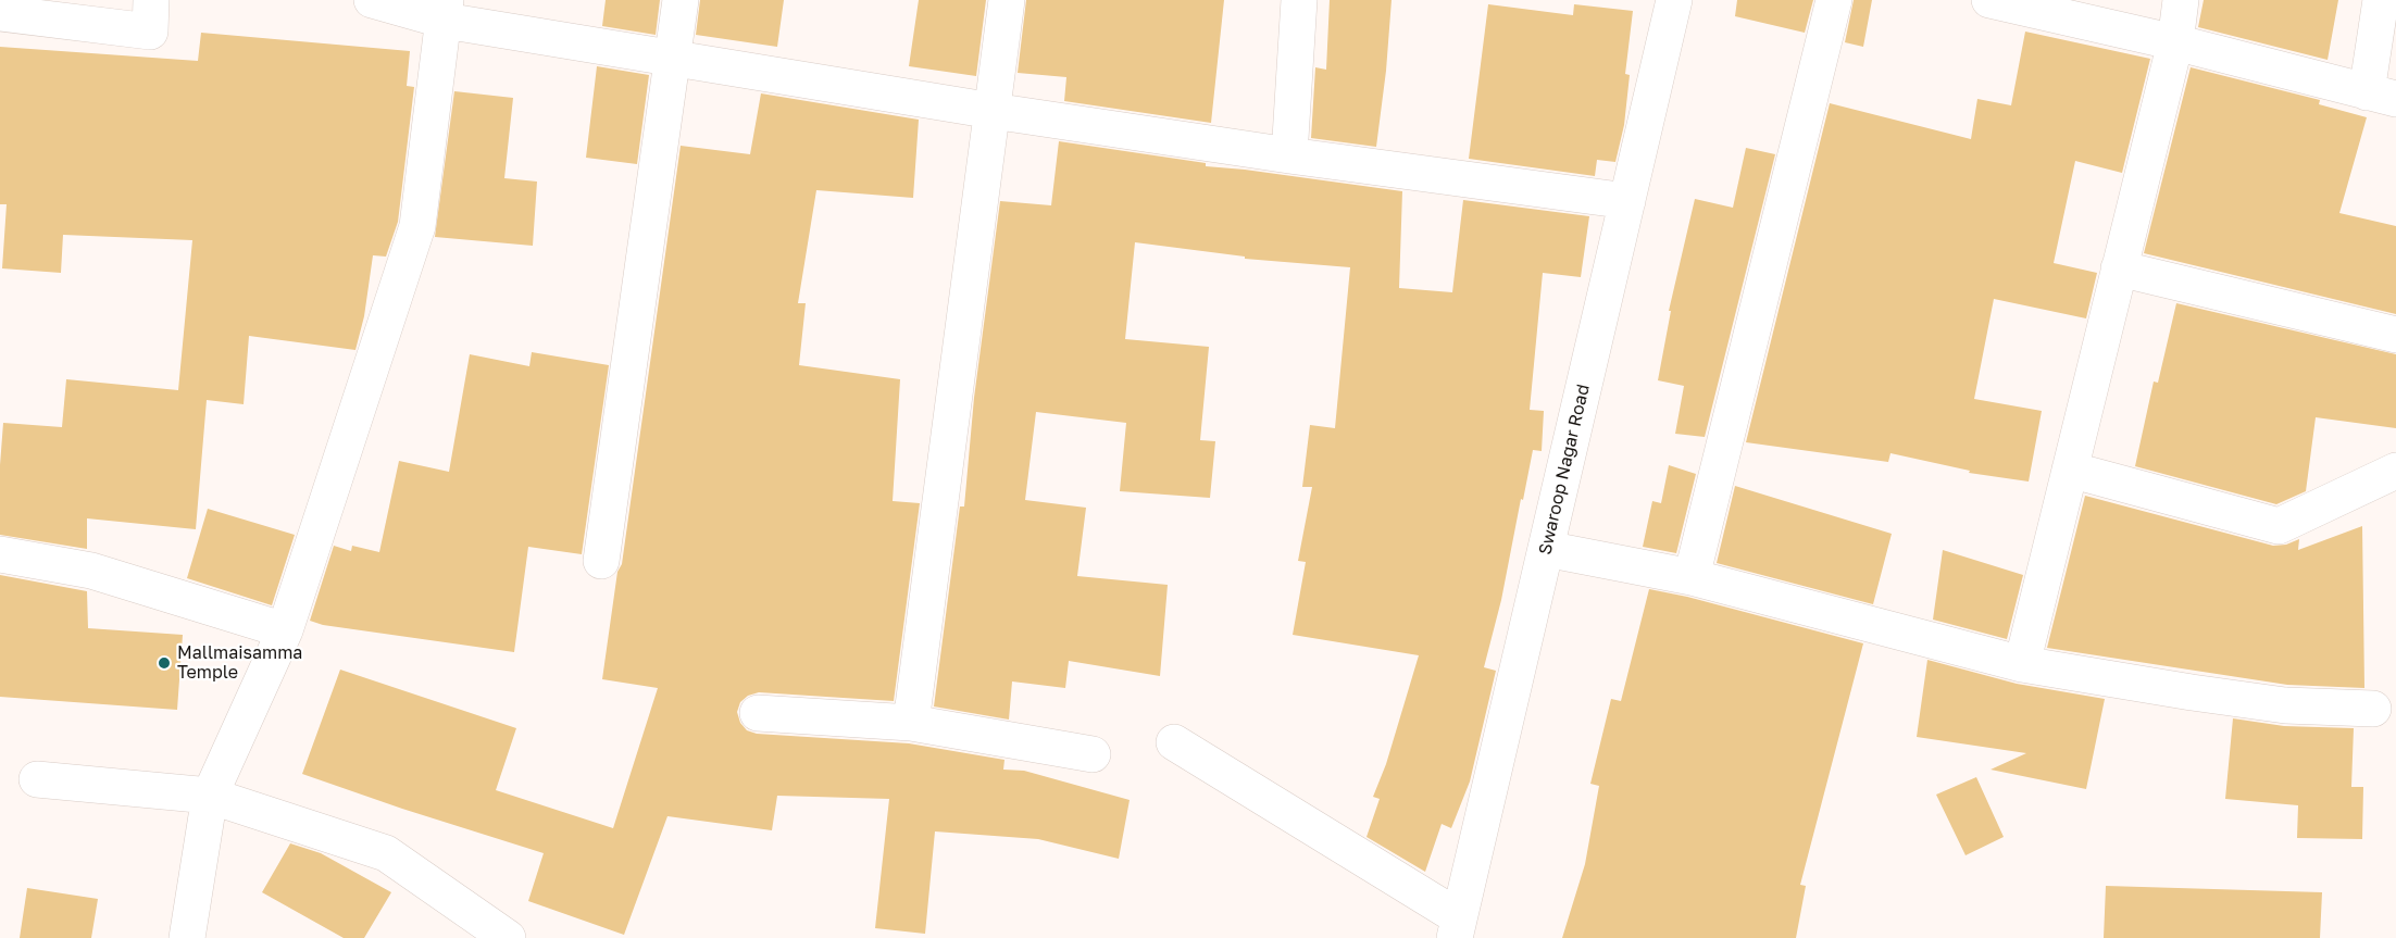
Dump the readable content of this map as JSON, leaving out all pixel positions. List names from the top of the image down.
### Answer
{
  "streets": {
    "street": ["Swaroop Nagar Road"]
  },
  "places": ["Mallmaisamma Temple"]
}
